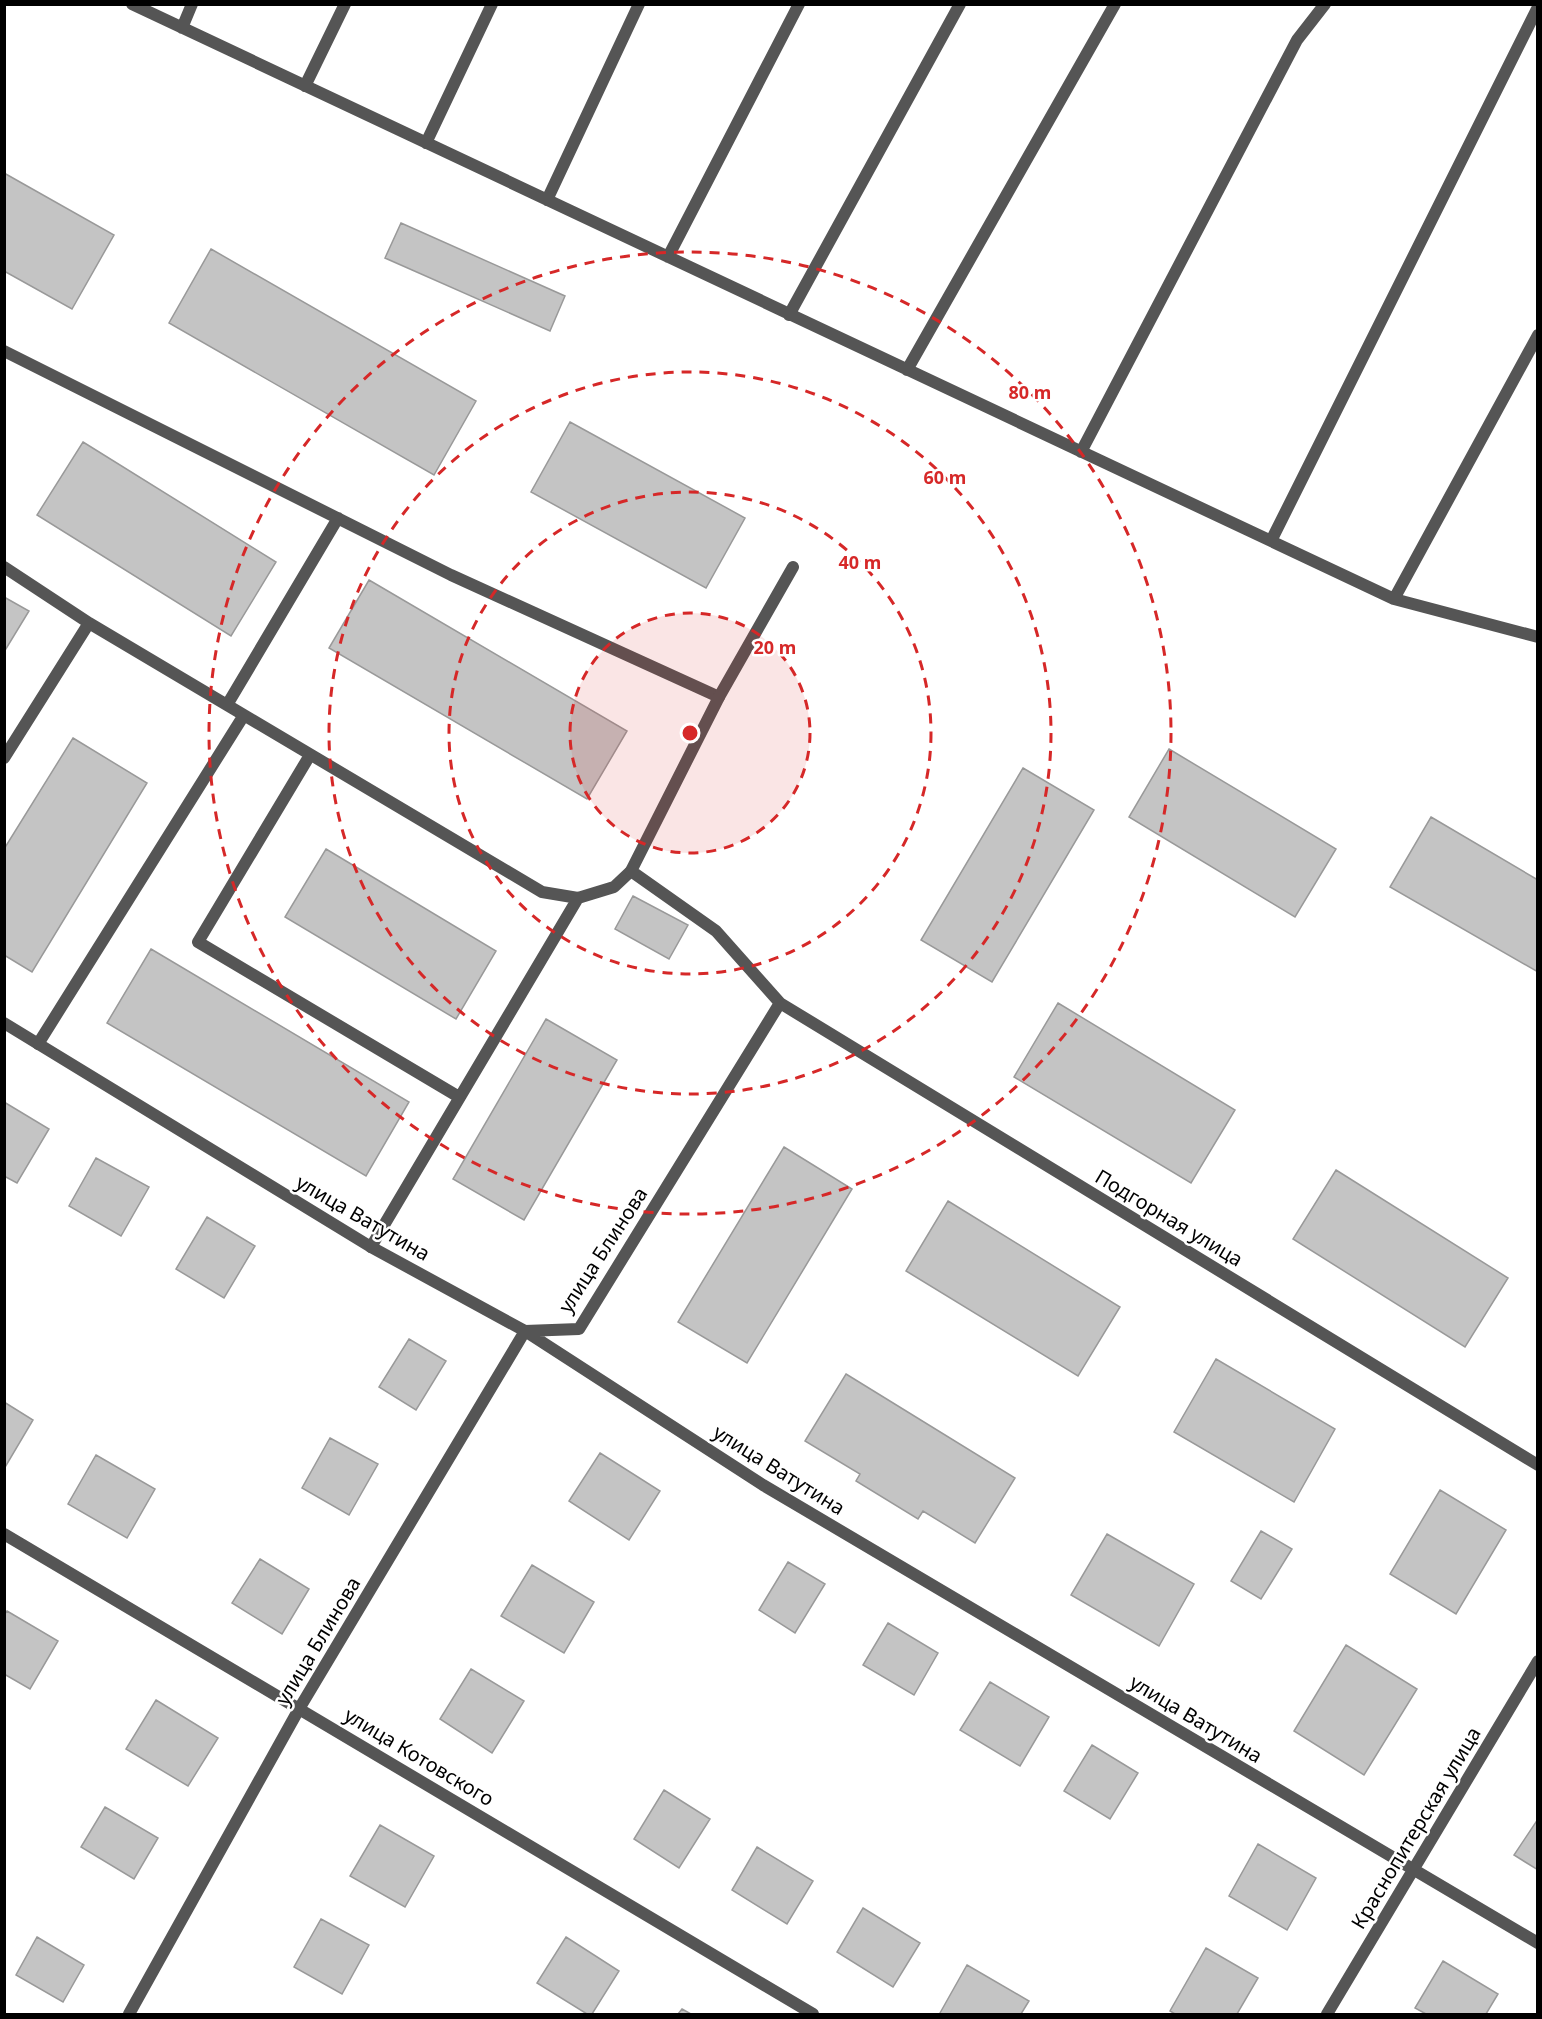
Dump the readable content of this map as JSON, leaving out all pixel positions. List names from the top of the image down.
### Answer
{
  "streets": {
    "street": [
      "улица Ватутина",
      "Подгорная улица",
      "улица Блинова",
      "улица Котовского",
      "Краснопитерская улица"
    ]
  },
  "crossings": [
    ["улица Ватутина", "улица Блинова"],
    ["улица Ватутина", "Краснопитерская улица"],
    ["Подгорная улица", "улица Блинова"],
    ["улица Блинова", "улица Котовского"]
  ],
  "rings": [
    "80 m",
    "60 m",
    "40 m",
    "20 m"
  ]
}
